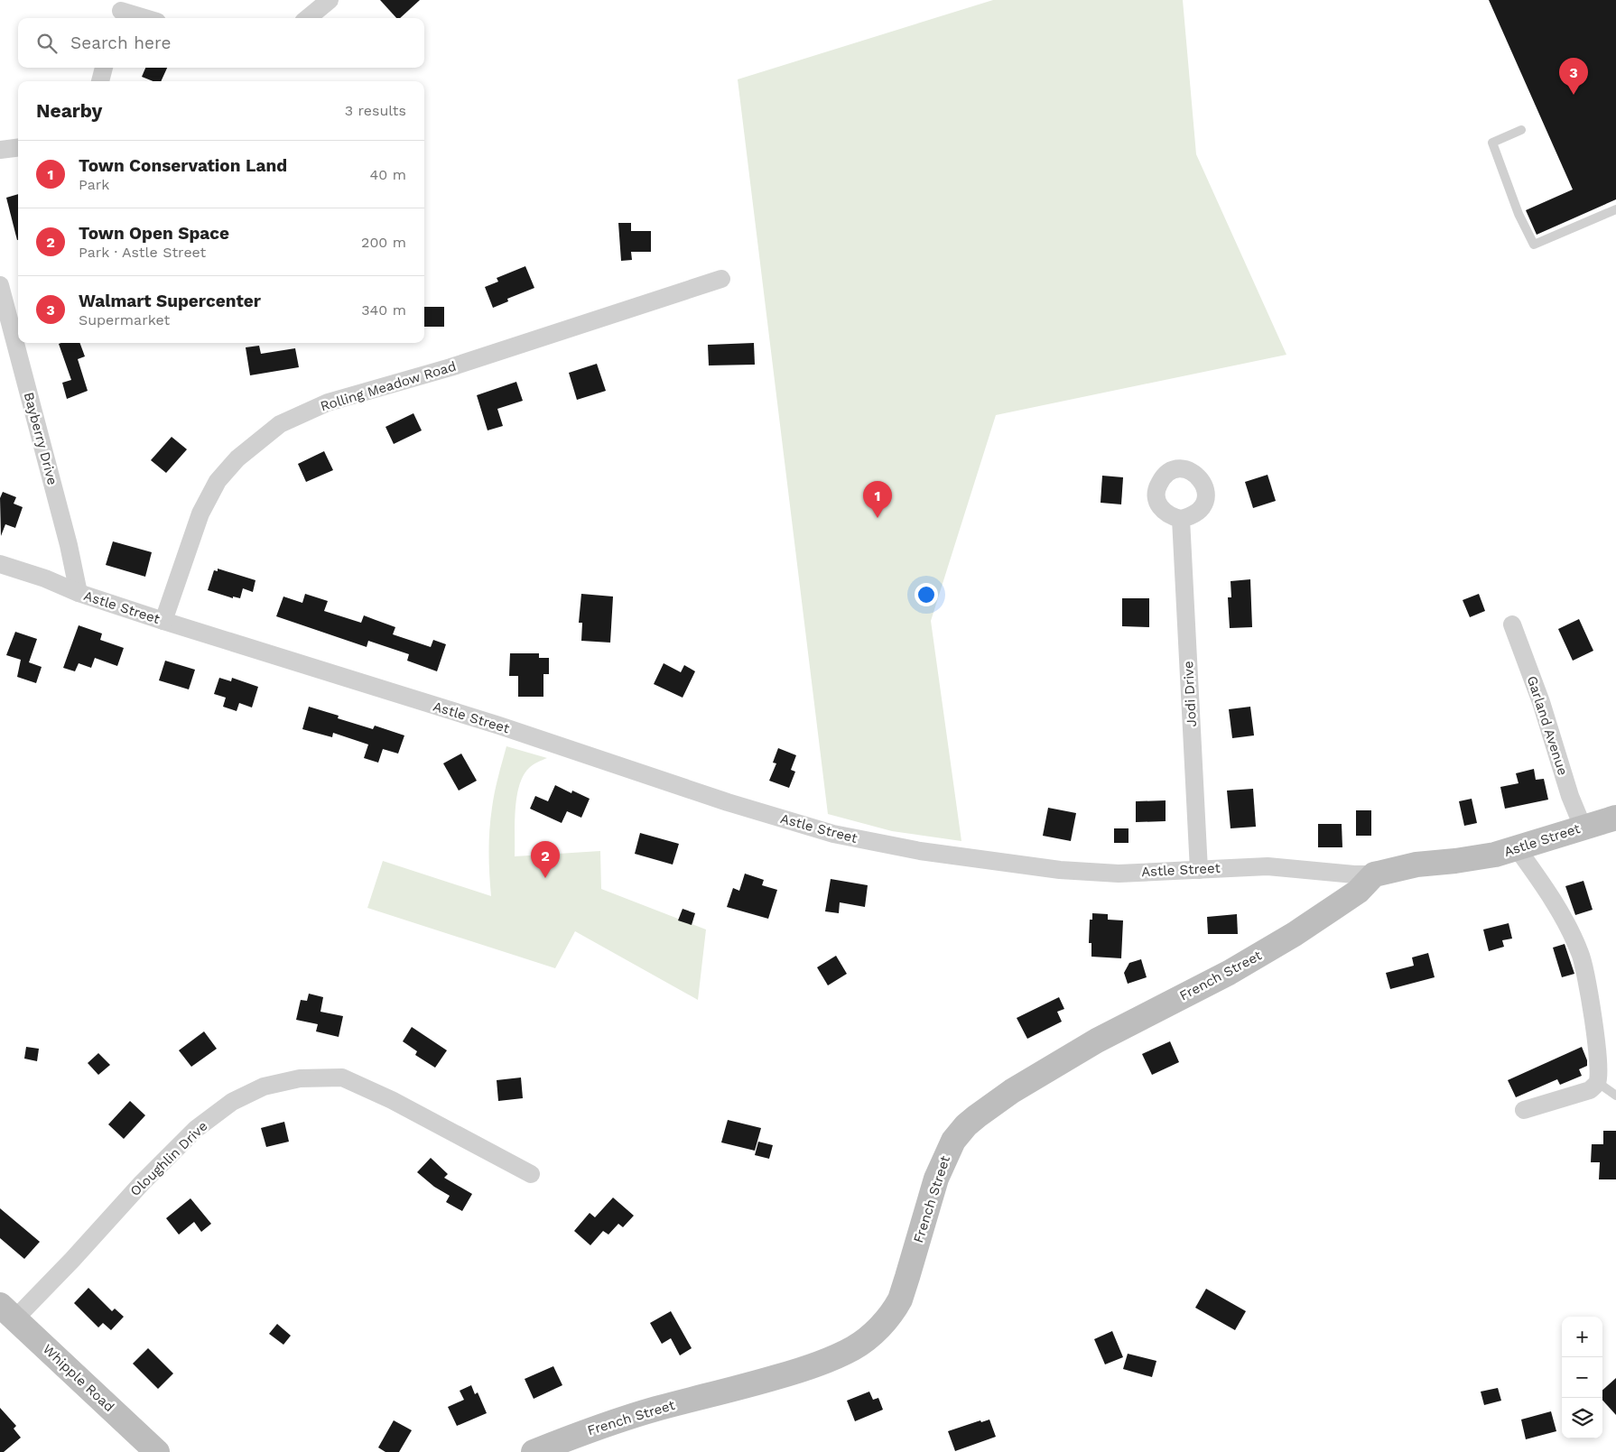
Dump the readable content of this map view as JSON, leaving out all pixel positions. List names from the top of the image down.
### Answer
{
  "streets": {
    "street": [
      "Rolling Meadow Road",
      "Bayberry Drive",
      "Astle Street",
      "Jodi Drive",
      "Garland Avenue",
      "French Street",
      "Oloughlin Drive",
      "Whipple Road"
    ]
  },
  "crossings": [
    ["Rolling Meadow Road", "Astle Street"],
    ["Bayberry Drive", "Astle Street"],
    ["Astle Street", "Jodi Drive"],
    ["Astle Street", "Garland Avenue"],
    ["Astle Street", "French Street"],
    ["Oloughlin Drive", "Whipple Road"]
  ],
  "page": {
    "search": "Search here",
    "pins": ["3", "1", "2"],
    "heading": ["Nearby", "3 results"],
    "list": [
      {
        "mark": "1",
        "name": "Town Conservation Land",
        "note": "Park",
        "value": "40 m"
      },
      {
        "mark": "2",
        "name": "Town Open Space",
        "note": "Park · Astle Street",
        "value": "200 m"
      },
      {
        "mark": "3",
        "name": "Walmart Supercenter",
        "note": "Supermarket",
        "value": "340 m"
      }
    ],
    "map_buttons": ["+", "−"]
  }
}
